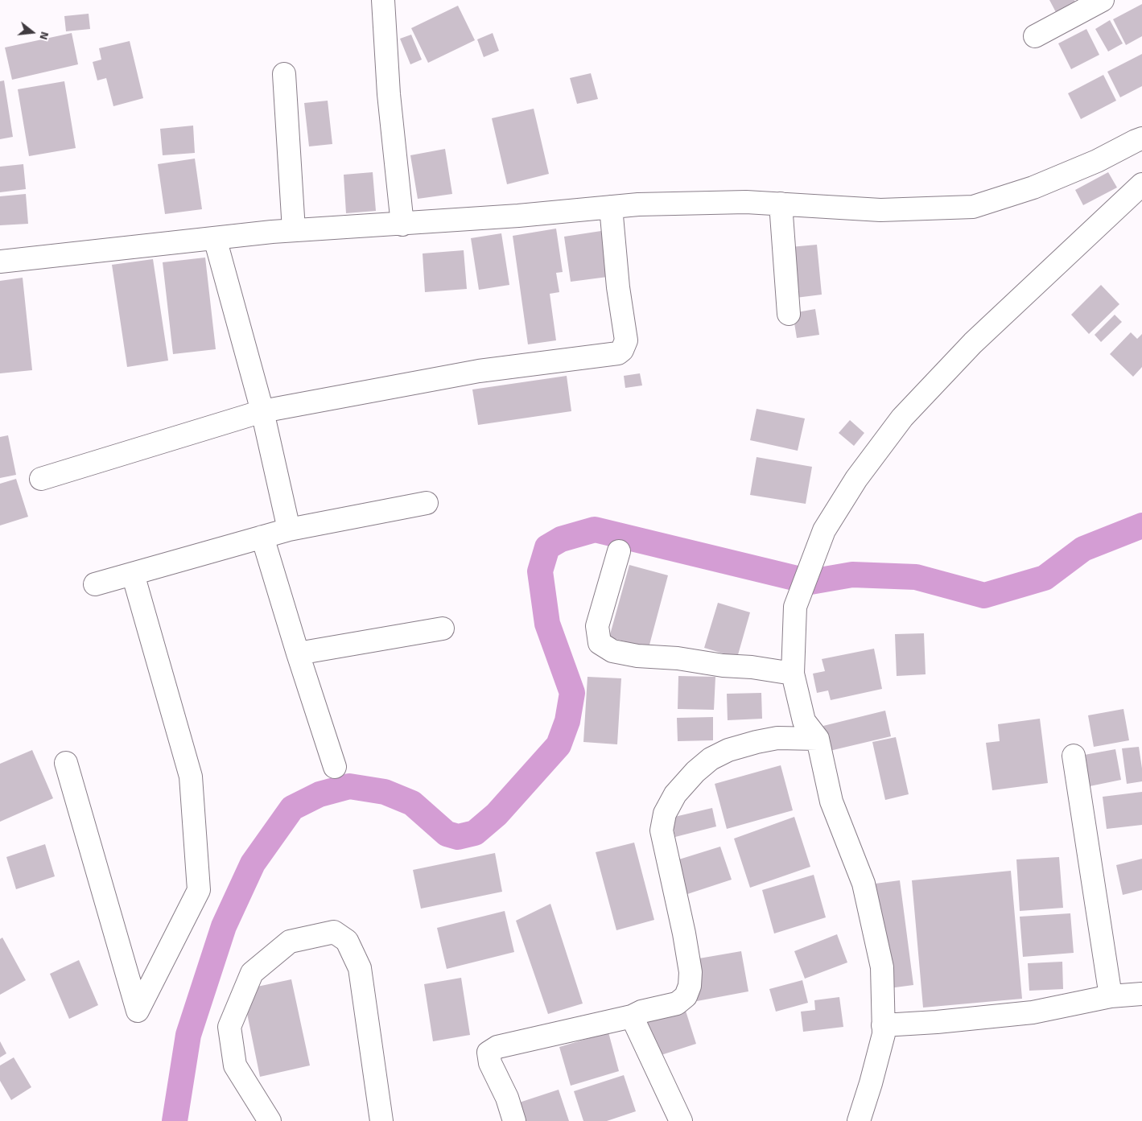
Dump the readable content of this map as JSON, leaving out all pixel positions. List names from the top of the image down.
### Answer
{
  "north": "right"
}
